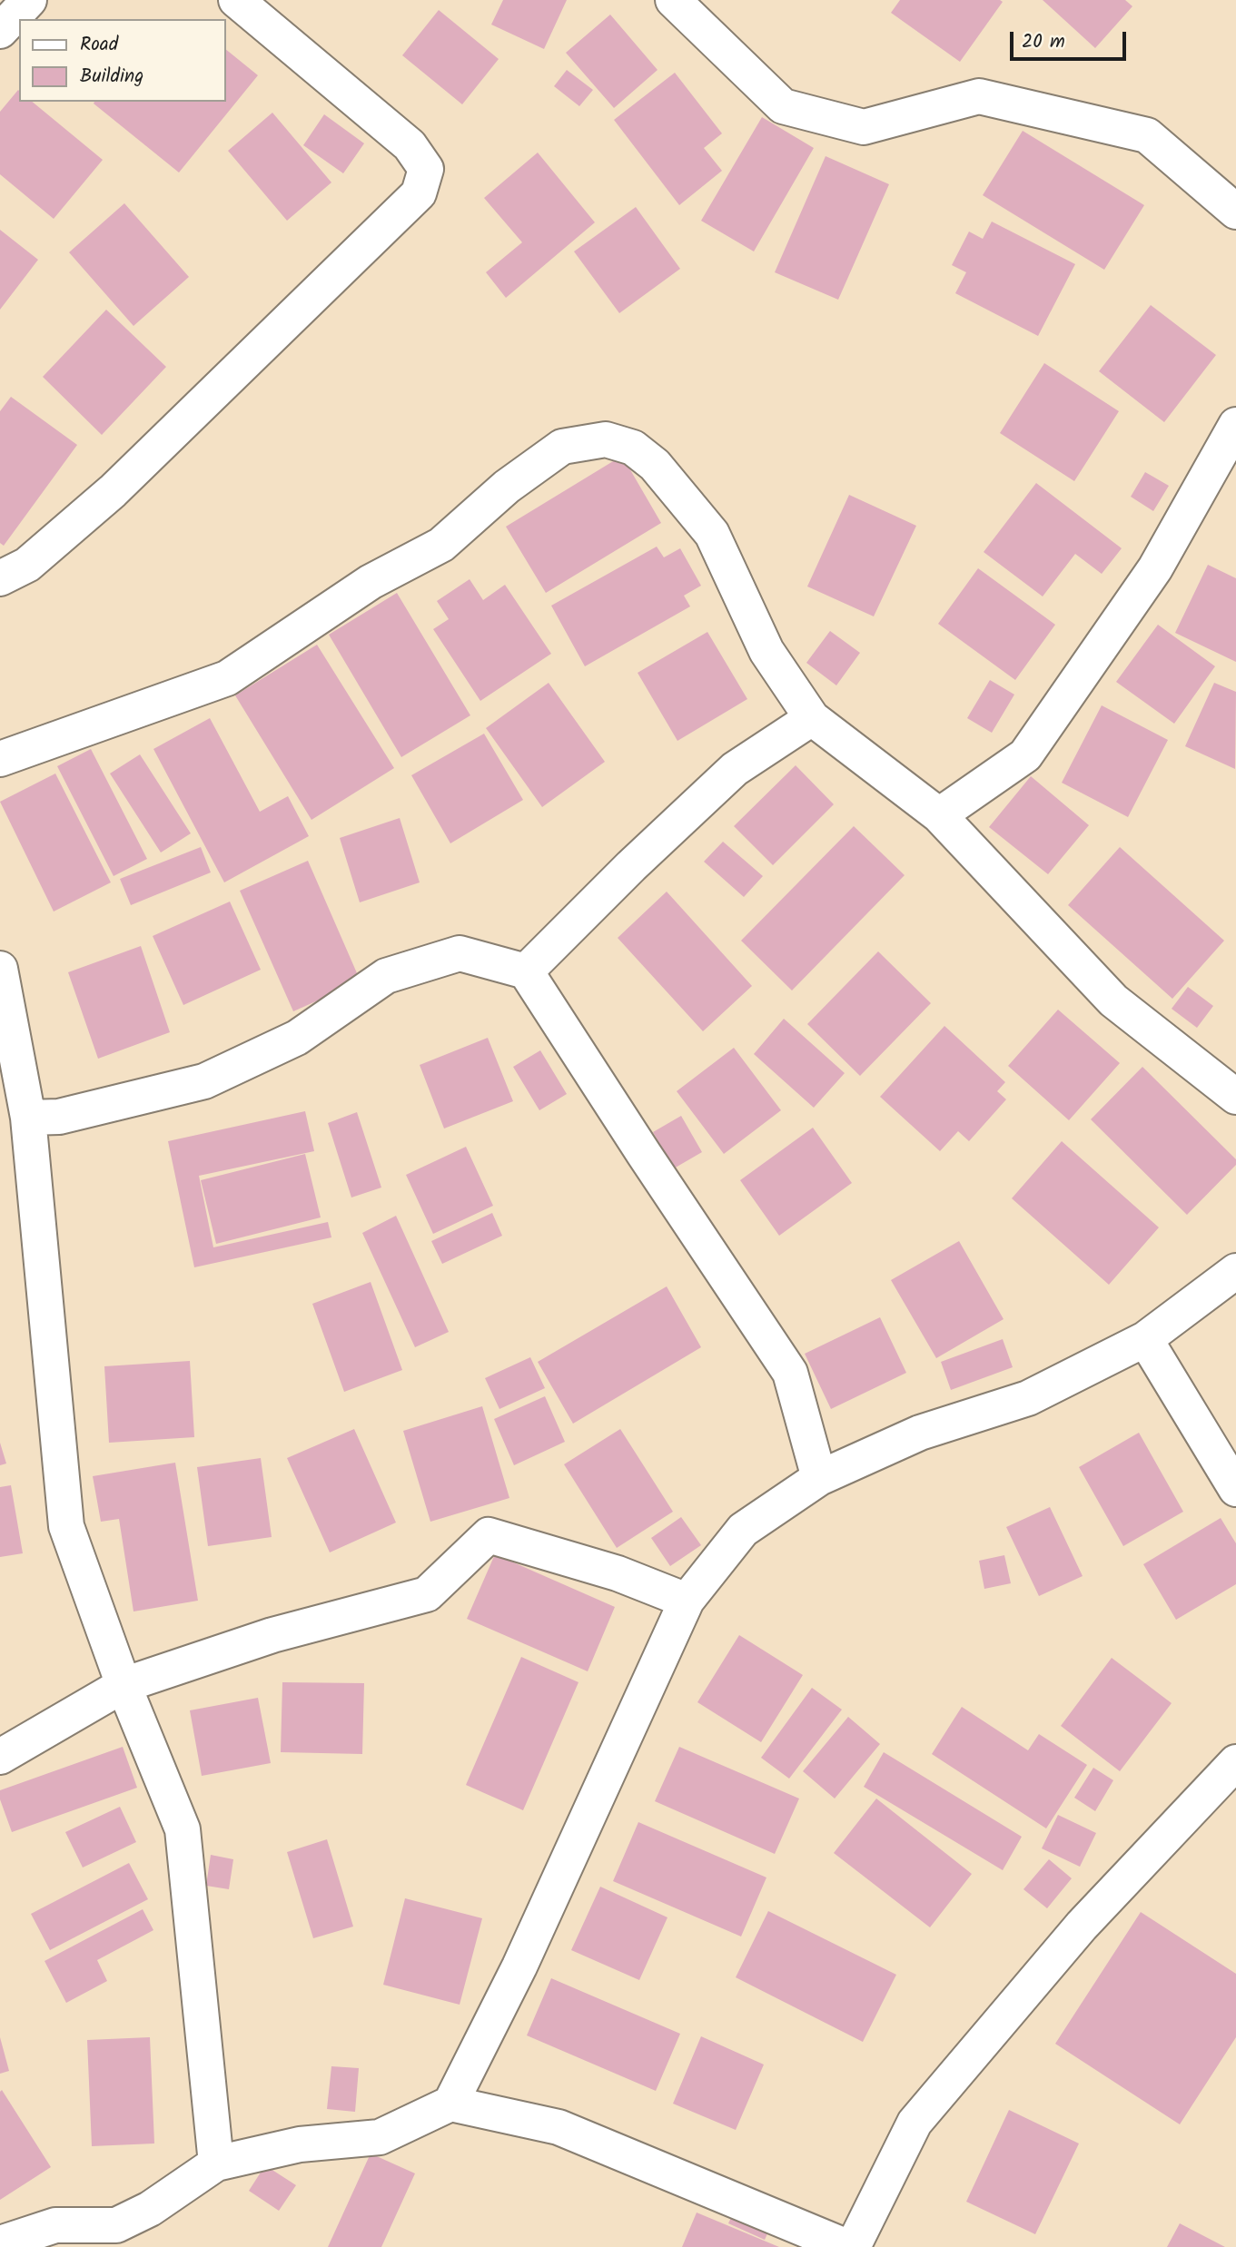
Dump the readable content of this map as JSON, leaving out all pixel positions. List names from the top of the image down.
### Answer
{
  "legend": ["Road", "Building"],
  "scale_bar": "20 m"
}
